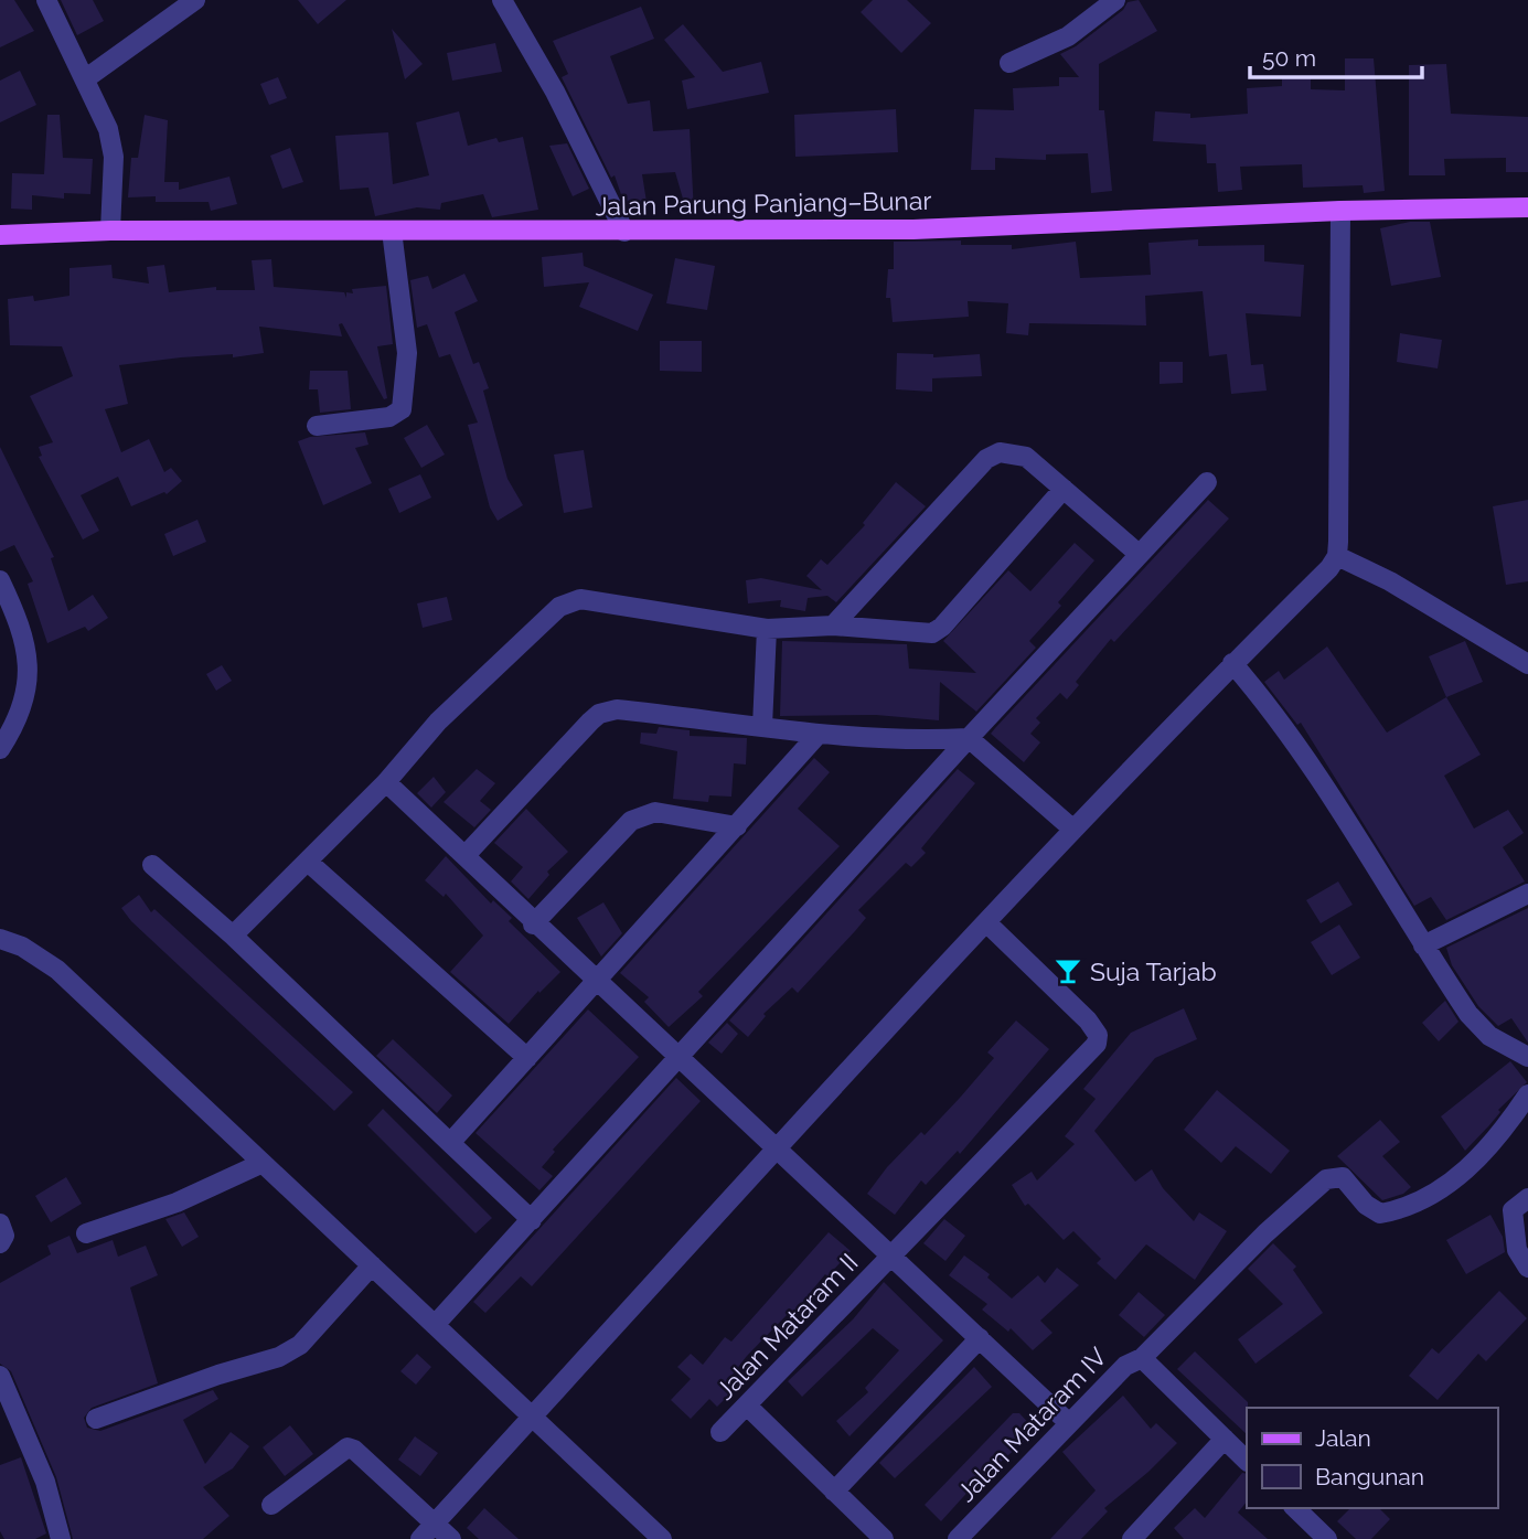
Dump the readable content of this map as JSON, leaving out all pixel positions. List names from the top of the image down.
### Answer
{
  "streets": {
    "main road": ["Jalan Parung Panjang–Bunar"],
    "street": ["Jalan Mataram II", "Jalan Mataram IV"]
  },
  "places": {
    "bar": ["Suja Tarjab"]
  },
  "legend": ["Jalan", "Bangunan"],
  "scale_bar": "50 m"
}
